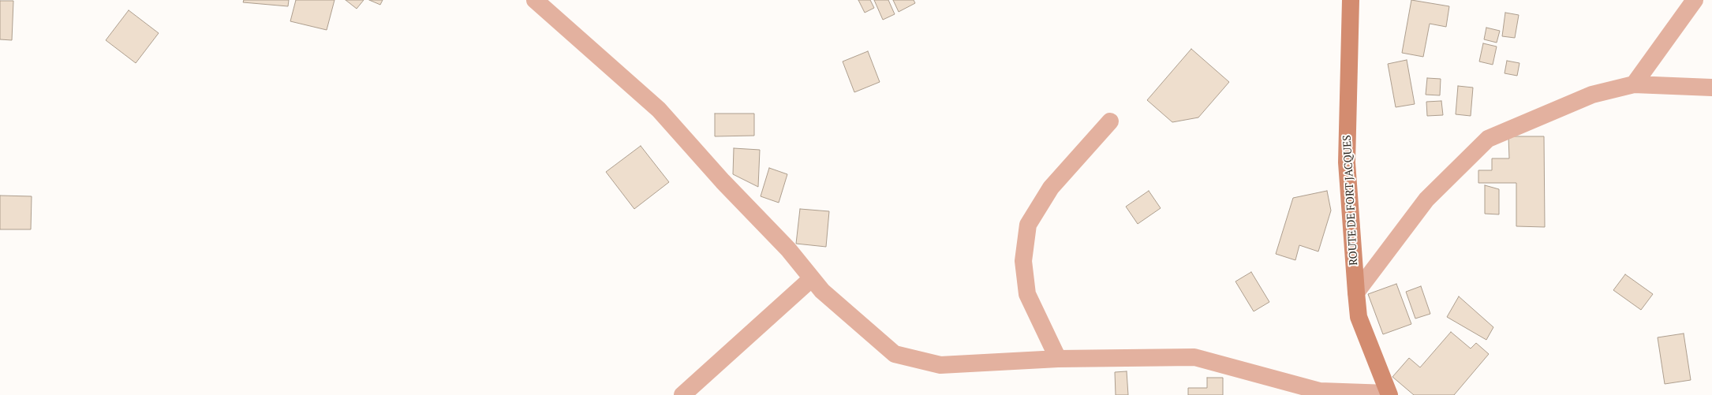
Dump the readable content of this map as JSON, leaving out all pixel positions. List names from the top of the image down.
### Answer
{
  "streets": {
    "street": ["ROUTE DE FORT JACQUES"]
  }
}
